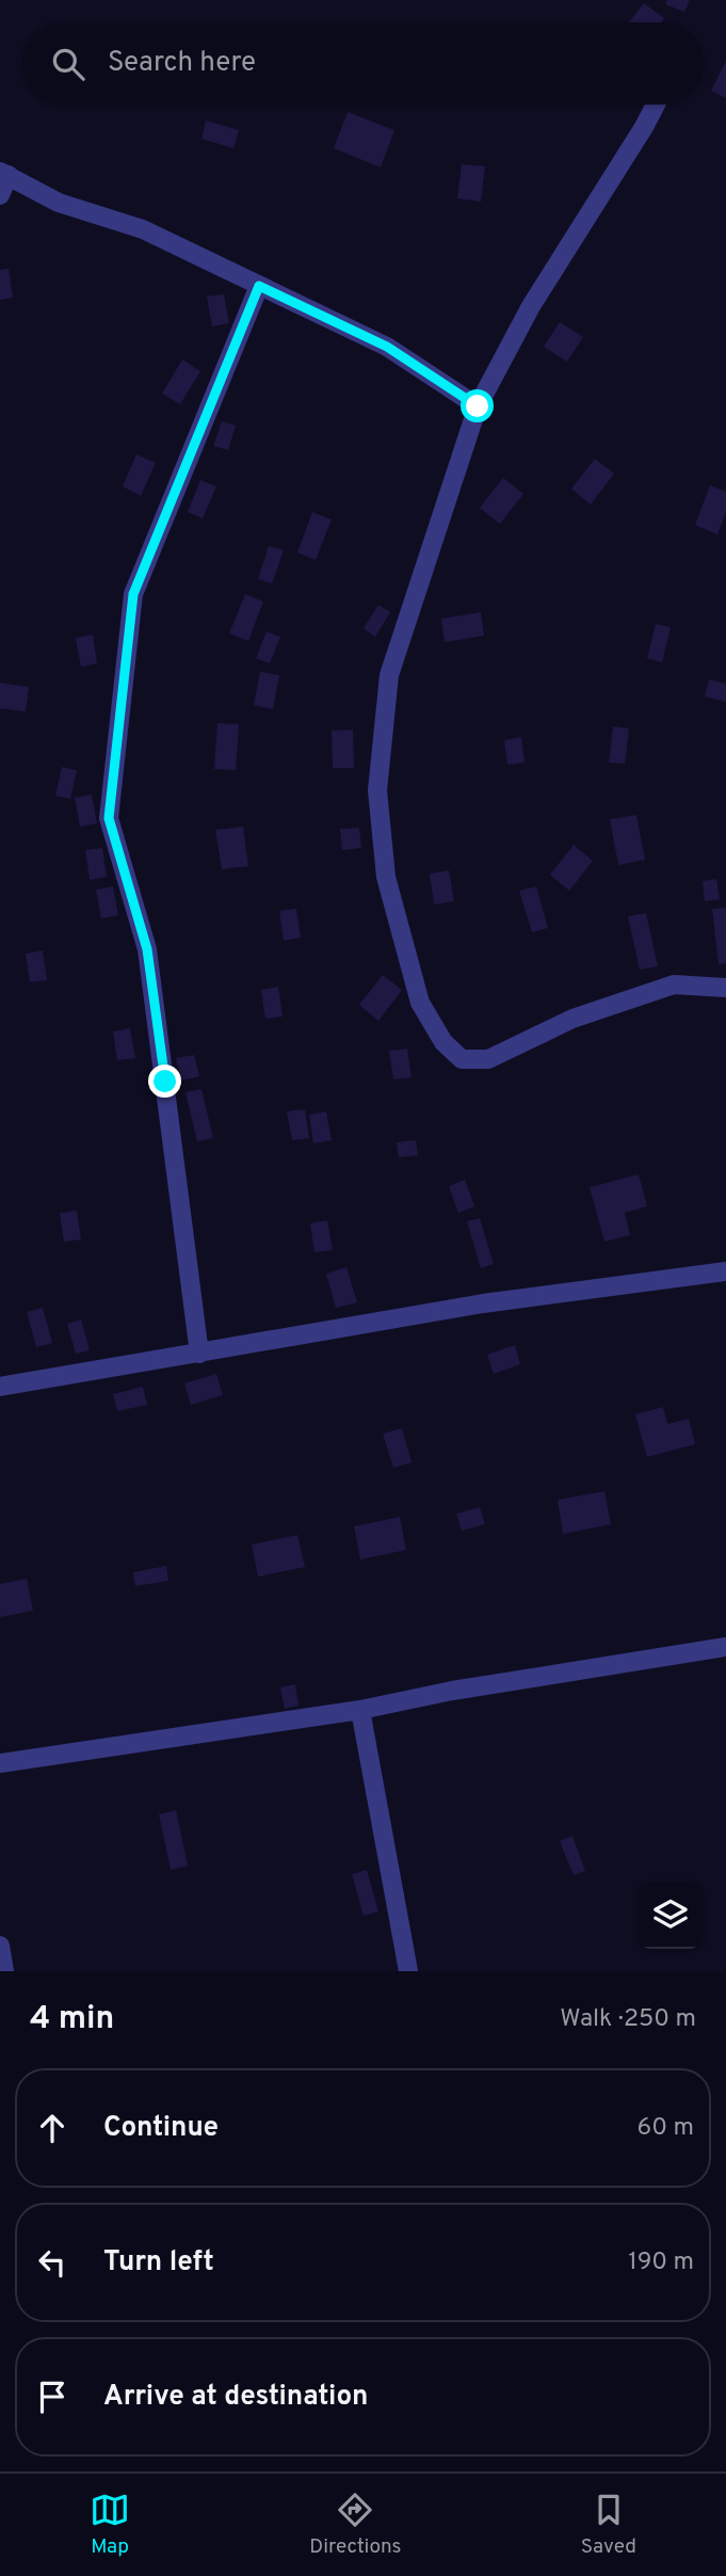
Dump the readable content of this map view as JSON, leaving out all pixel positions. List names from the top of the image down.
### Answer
{
  "page": {
    "search": "Search here",
    "heading": ["4 min", "Walk · 250 m"],
    "list": [
      ["Continue", "60 m"],
      ["Turn left", "190 m"],
      "Arrive at destination"
    ],
    "nav": ["Map", "Directions", "Saved"]
  }
}
